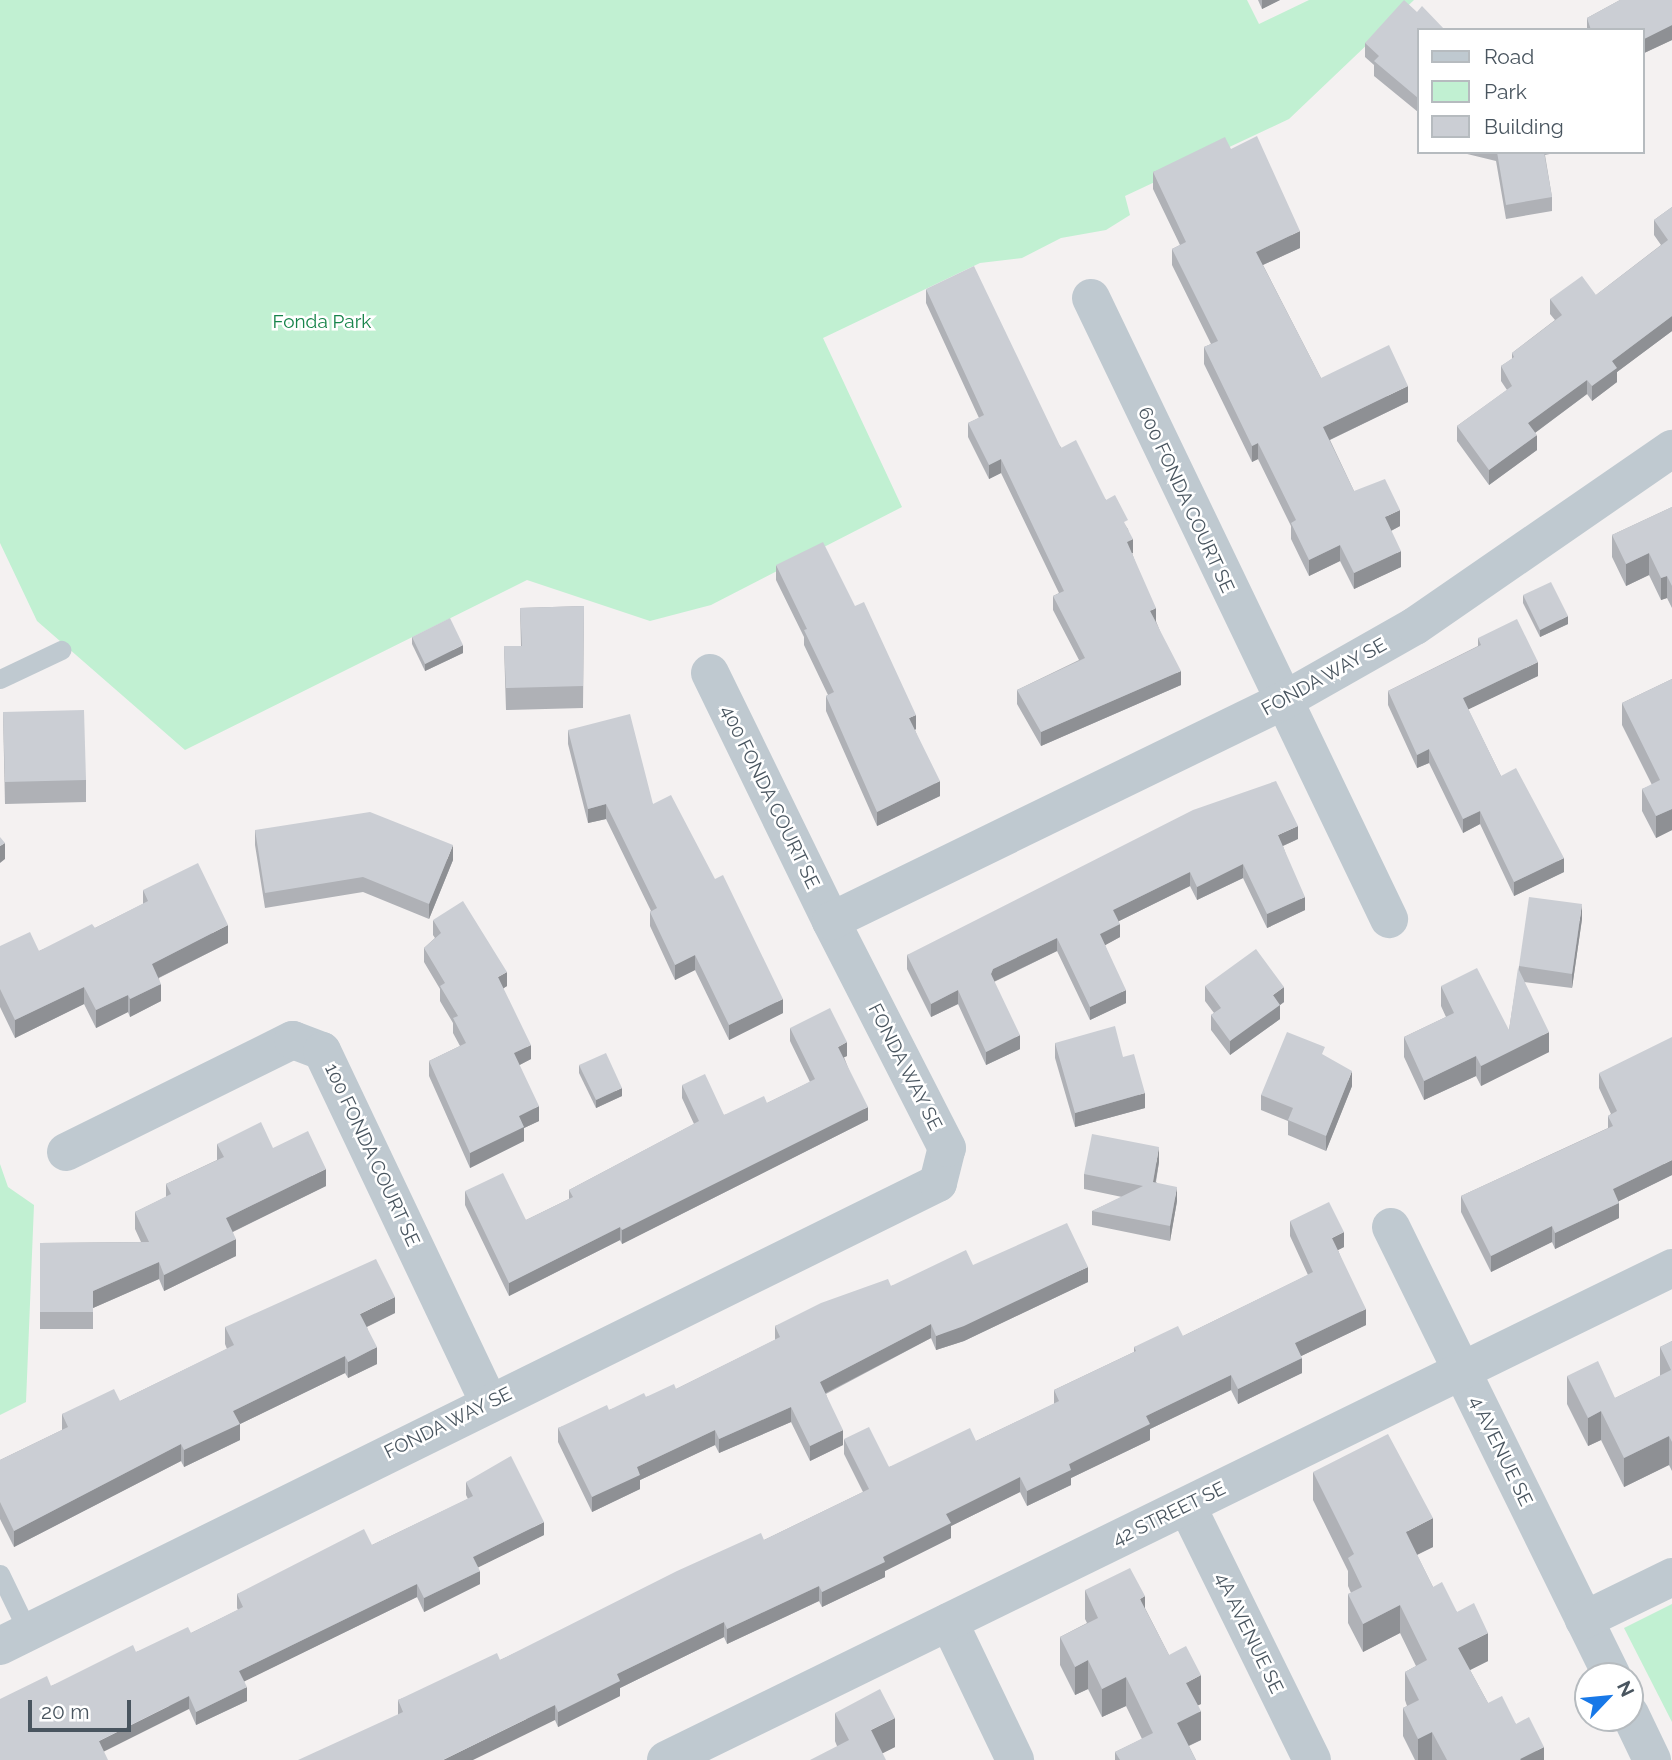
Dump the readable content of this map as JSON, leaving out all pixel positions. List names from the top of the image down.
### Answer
{
  "streets": {
    "street": [
      "600 FONDA COURT SE",
      "FONDA WAY SE",
      "400 FONDA COURT SE",
      "100 FONDA COURT SE",
      "4 AVENUE SE",
      "42 STREET SE",
      "4A AVENUE SE"
    ]
  },
  "crossings": [
    ["600 FONDA COURT SE", "FONDA WAY SE"],
    ["FONDA WAY SE", "400 FONDA COURT SE"],
    ["FONDA WAY SE", "100 FONDA COURT SE"],
    ["4 AVENUE SE", "42 STREET SE"],
    ["42 STREET SE", "4A AVENUE SE"]
  ],
  "parks": ["Fonda Park"],
  "legend": ["Road", "Park", "Building"],
  "scale_bar": "20 m",
  "north": "top right"
}
